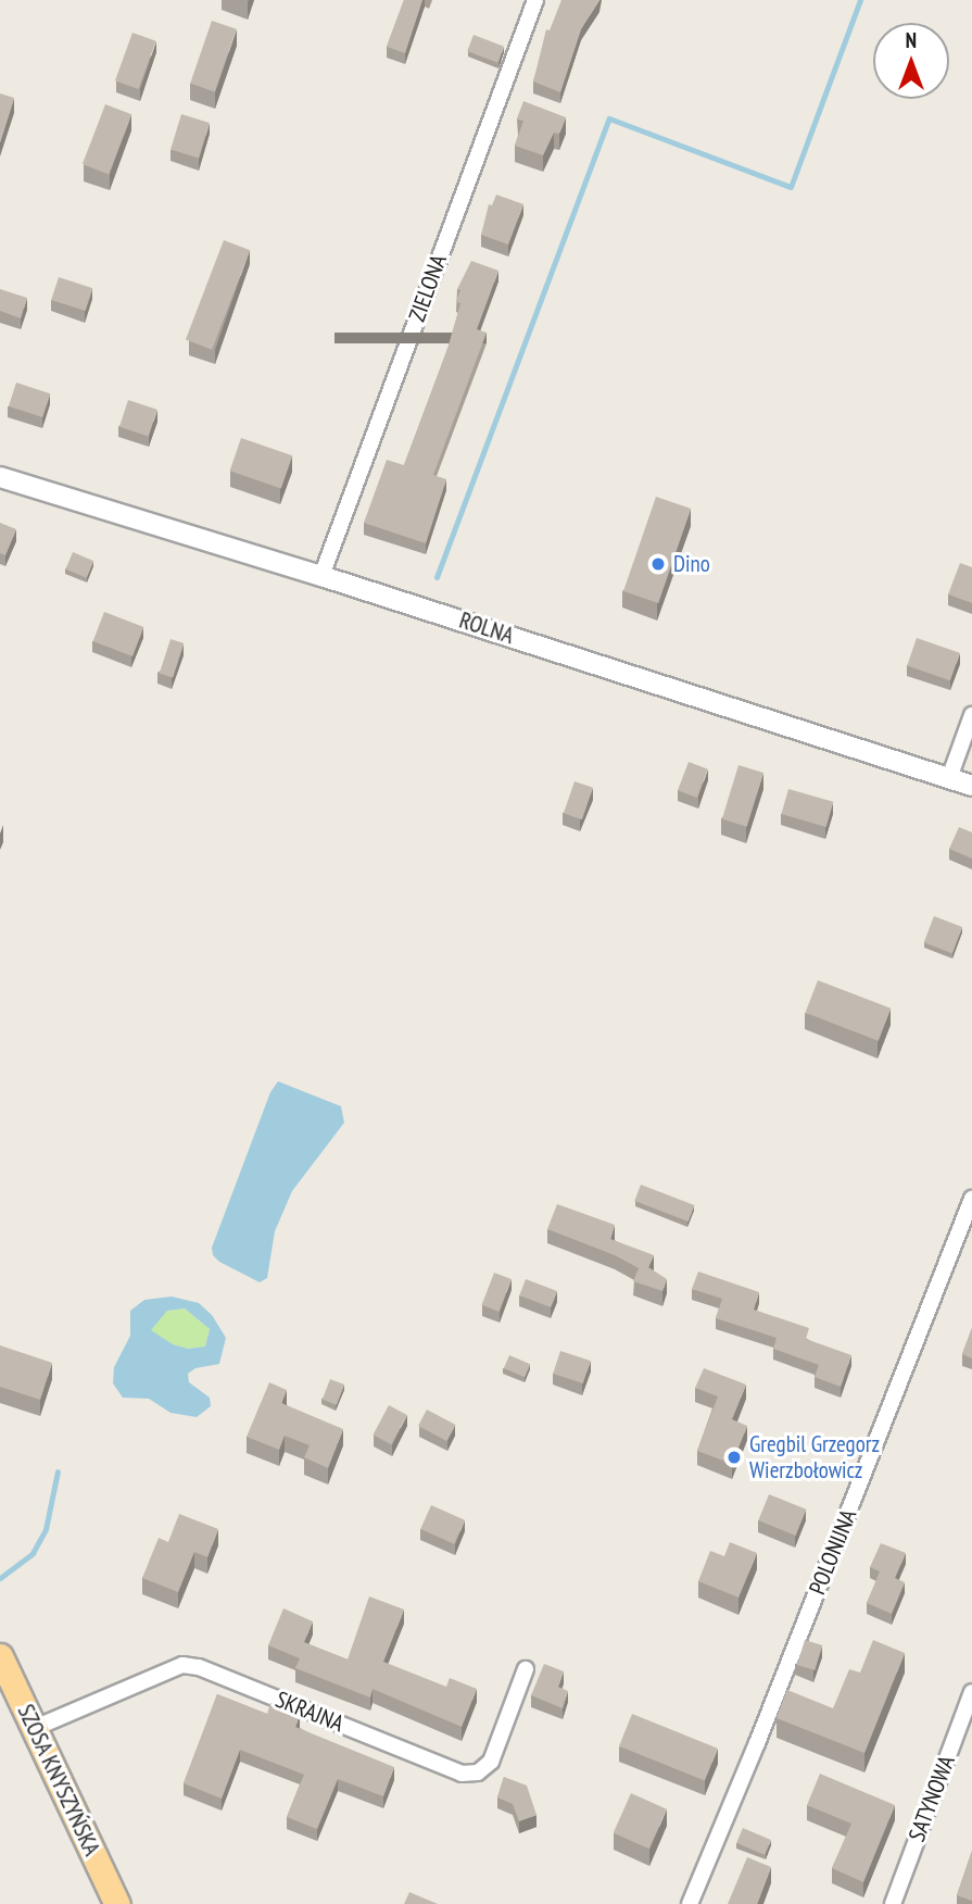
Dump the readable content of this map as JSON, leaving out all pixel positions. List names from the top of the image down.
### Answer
{
  "streets": {
    "main road": ["SZOSA KNYSZYŃSKA"],
    "street": [
      "ZIELONA",
      "ROLNA",
      "POLONIJNA",
      "SKRAJNA",
      "SATYNOWA"
    ]
  },
  "crossings": [
    ["ZIELONA", "ROLNA"],
    ["SKRAJNA", "SZOSA KNYSZYŃSKA"]
  ],
  "places": ["Dino", "Gregbil Grzegorz Wierzbołowicz"],
  "north": "top"
}
